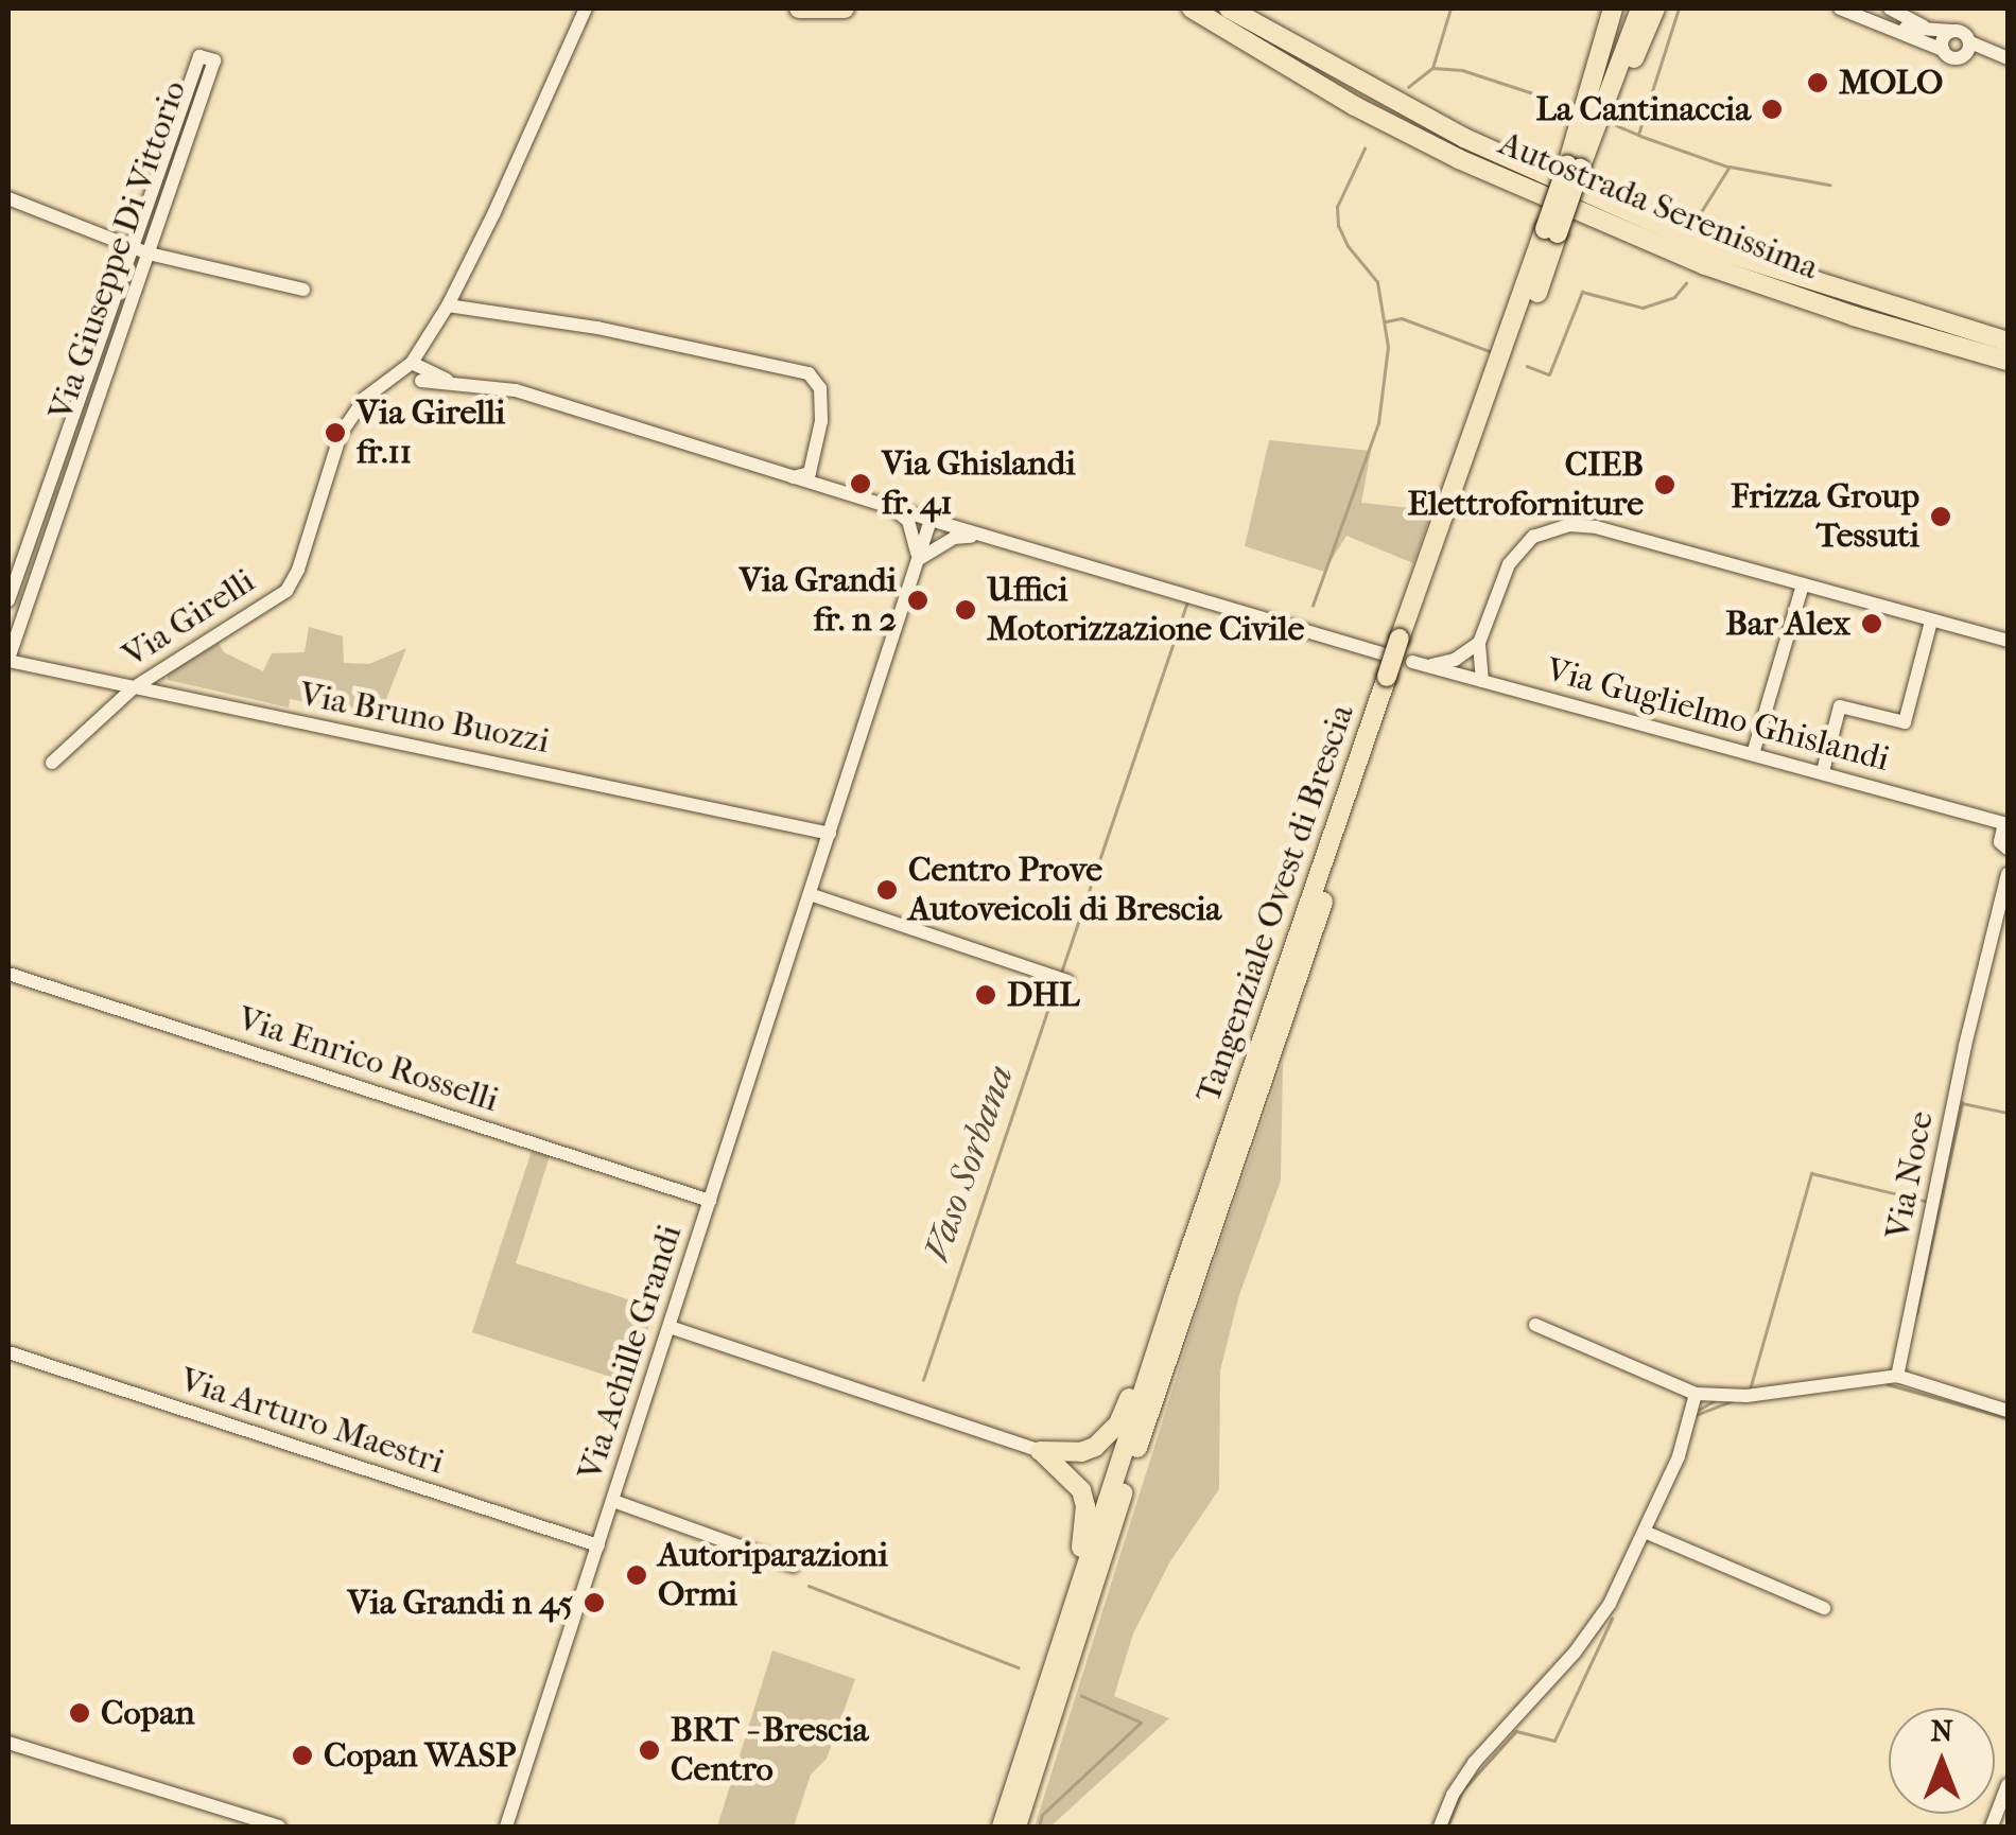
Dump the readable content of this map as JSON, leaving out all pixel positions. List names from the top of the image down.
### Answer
{
  "streets": {
    "highway": ["Autostrada Serenissima", "Tangenziale Ovest di Brescia"],
    "street": [
      "Via Giuseppe Di Vittorio",
      "Via Girelli",
      "Via Guglielmo Ghislandi",
      "Via Bruno Buozzi",
      "Via Enrico Rosselli",
      "Via Noce",
      "Via Achille Grandi",
      "Via Arturo Maestri"
    ]
  },
  "crossings": [
    ["Via Giuseppe Di Vittorio", "Via Bruno Buozzi"],
    ["Via Girelli", "Via Bruno Buozzi"],
    ["Via Guglielmo Ghislandi", "Tangenziale Ovest di Brescia"],
    ["Via Bruno Buozzi", "Via Achille Grandi"],
    ["Via Enrico Rosselli", "Via Achille Grandi"],
    ["Via Achille Grandi", "Via Arturo Maestri"]
  ],
  "water": ["Vaso Sorbana"],
  "places": [
    "MOLO",
    "La Cantinaccia",
    "Via Girelli fr.11",
    "Via Ghislandi fr. 41",
    "CIEB Elettroforniture",
    "Frizza Group Tessuti",
    "Via Grandi fr. n 2",
    "Uffici Motorizzazione Civile",
    "Bar Alex",
    "Centro Prove Autoveicoli di Brescia",
    "DHL",
    "Autoriparazioni Ormi",
    "Via Grandi n 45",
    "Copan",
    "BRT - Brescia Centro",
    "Copan WASP"
  ],
  "north": "top"
}
